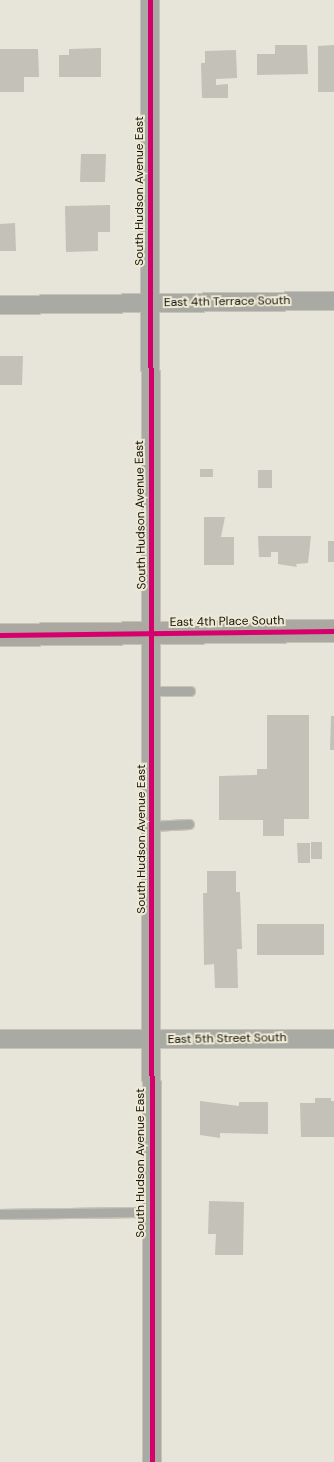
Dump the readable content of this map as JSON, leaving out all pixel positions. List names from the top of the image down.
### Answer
{
  "streets": {
    "street": [
      "South Hudson Avenue East",
      "East 4th Terrace South",
      "East 4th Place South",
      "East 5th Street South"
    ]
  },
  "crossings": [
    ["South Hudson Avenue East", "East 4th Terrace South"],
    ["South Hudson Avenue East", "East 4th Place South"],
    ["South Hudson Avenue East", "East 5th Street South"]
  ]
}
